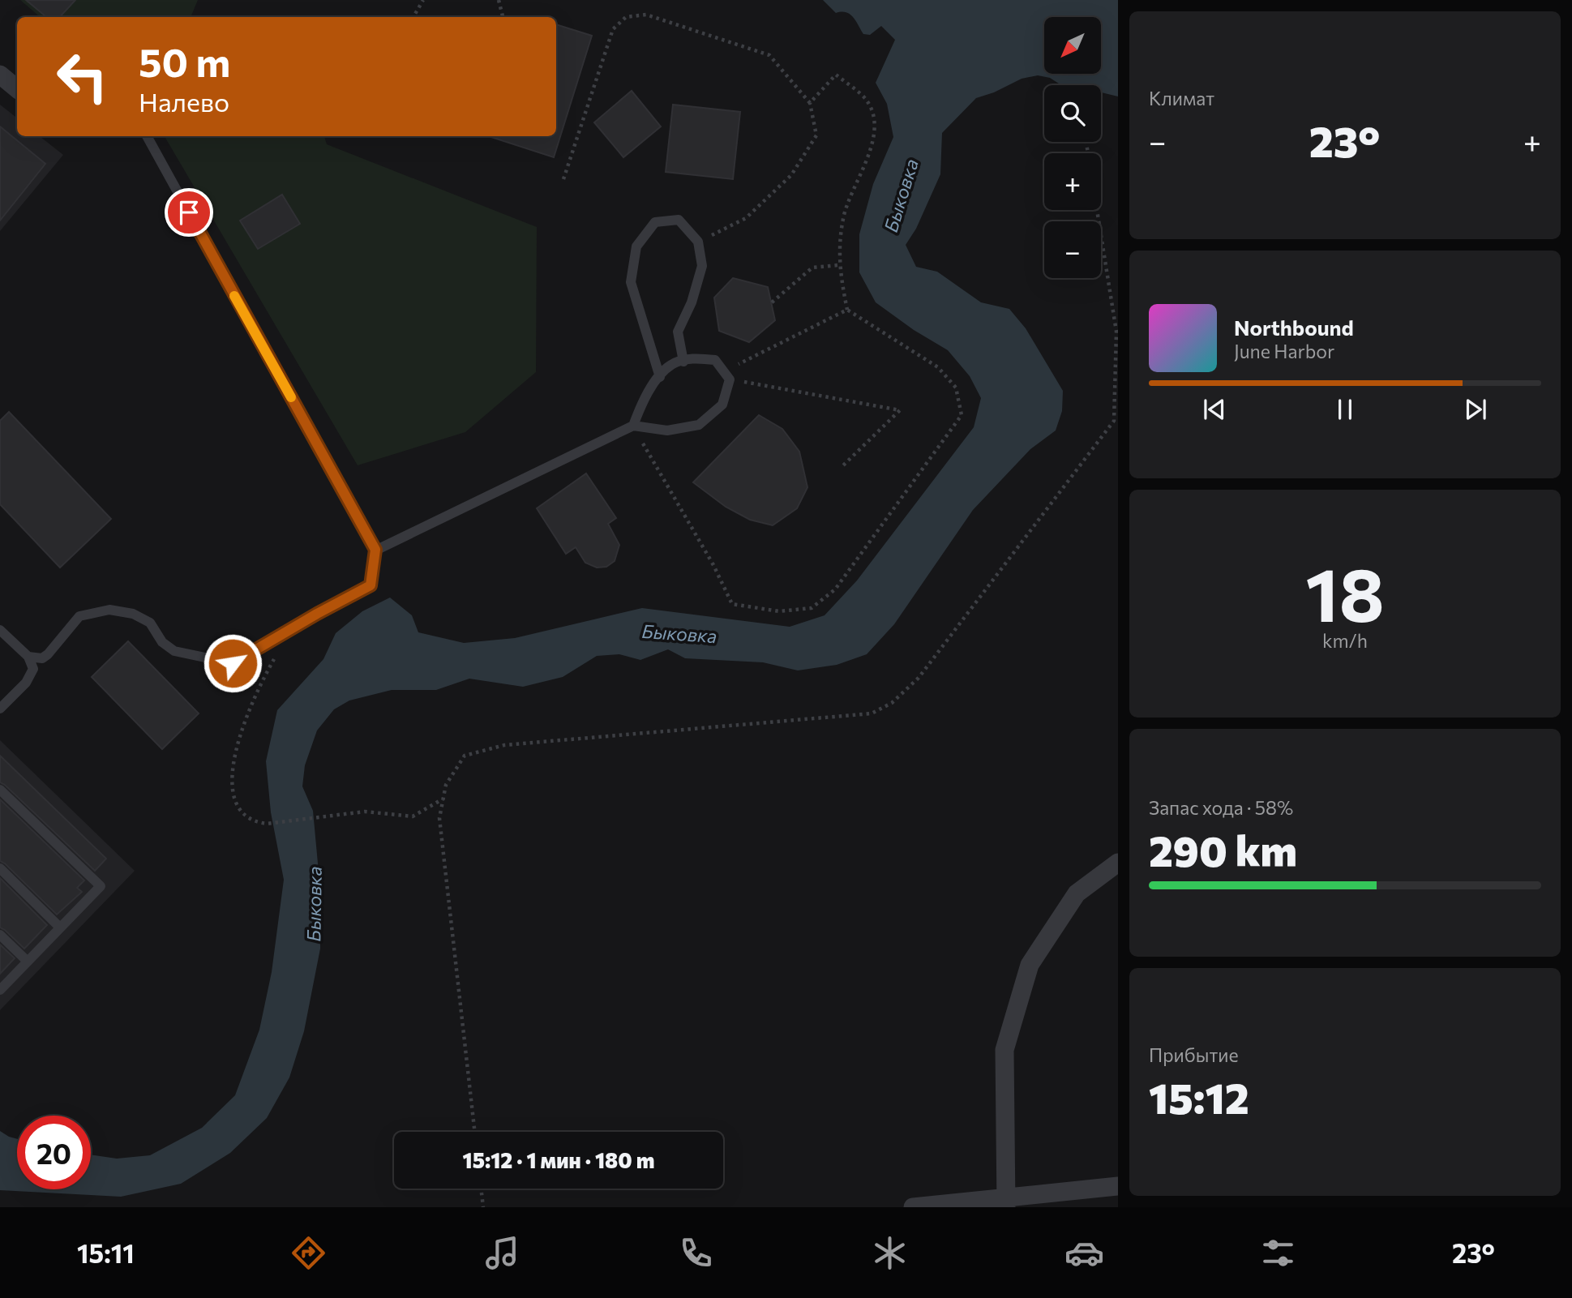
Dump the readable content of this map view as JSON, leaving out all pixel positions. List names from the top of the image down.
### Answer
{
  "water": ["Быковка"],
  "north": "bottom left",
  "page": {
    "tile": [
      "Климат",
      ["18", "km/h"],
      ["Запас хода · 58%", "290 km"],
      ["Прибытие", "15:12"]
    ],
    "map_buttons": ["+", "−"],
    "turn": ["50 m", "Налево"],
    "heat": ["−", "23°", "+"],
    "song": ["Northbound", "June Harbor"],
    "limit": "20",
    "trip": "15:12 · 1 мин · 180 m",
    "tabs": ["15:11", "23°"]
  }
}
